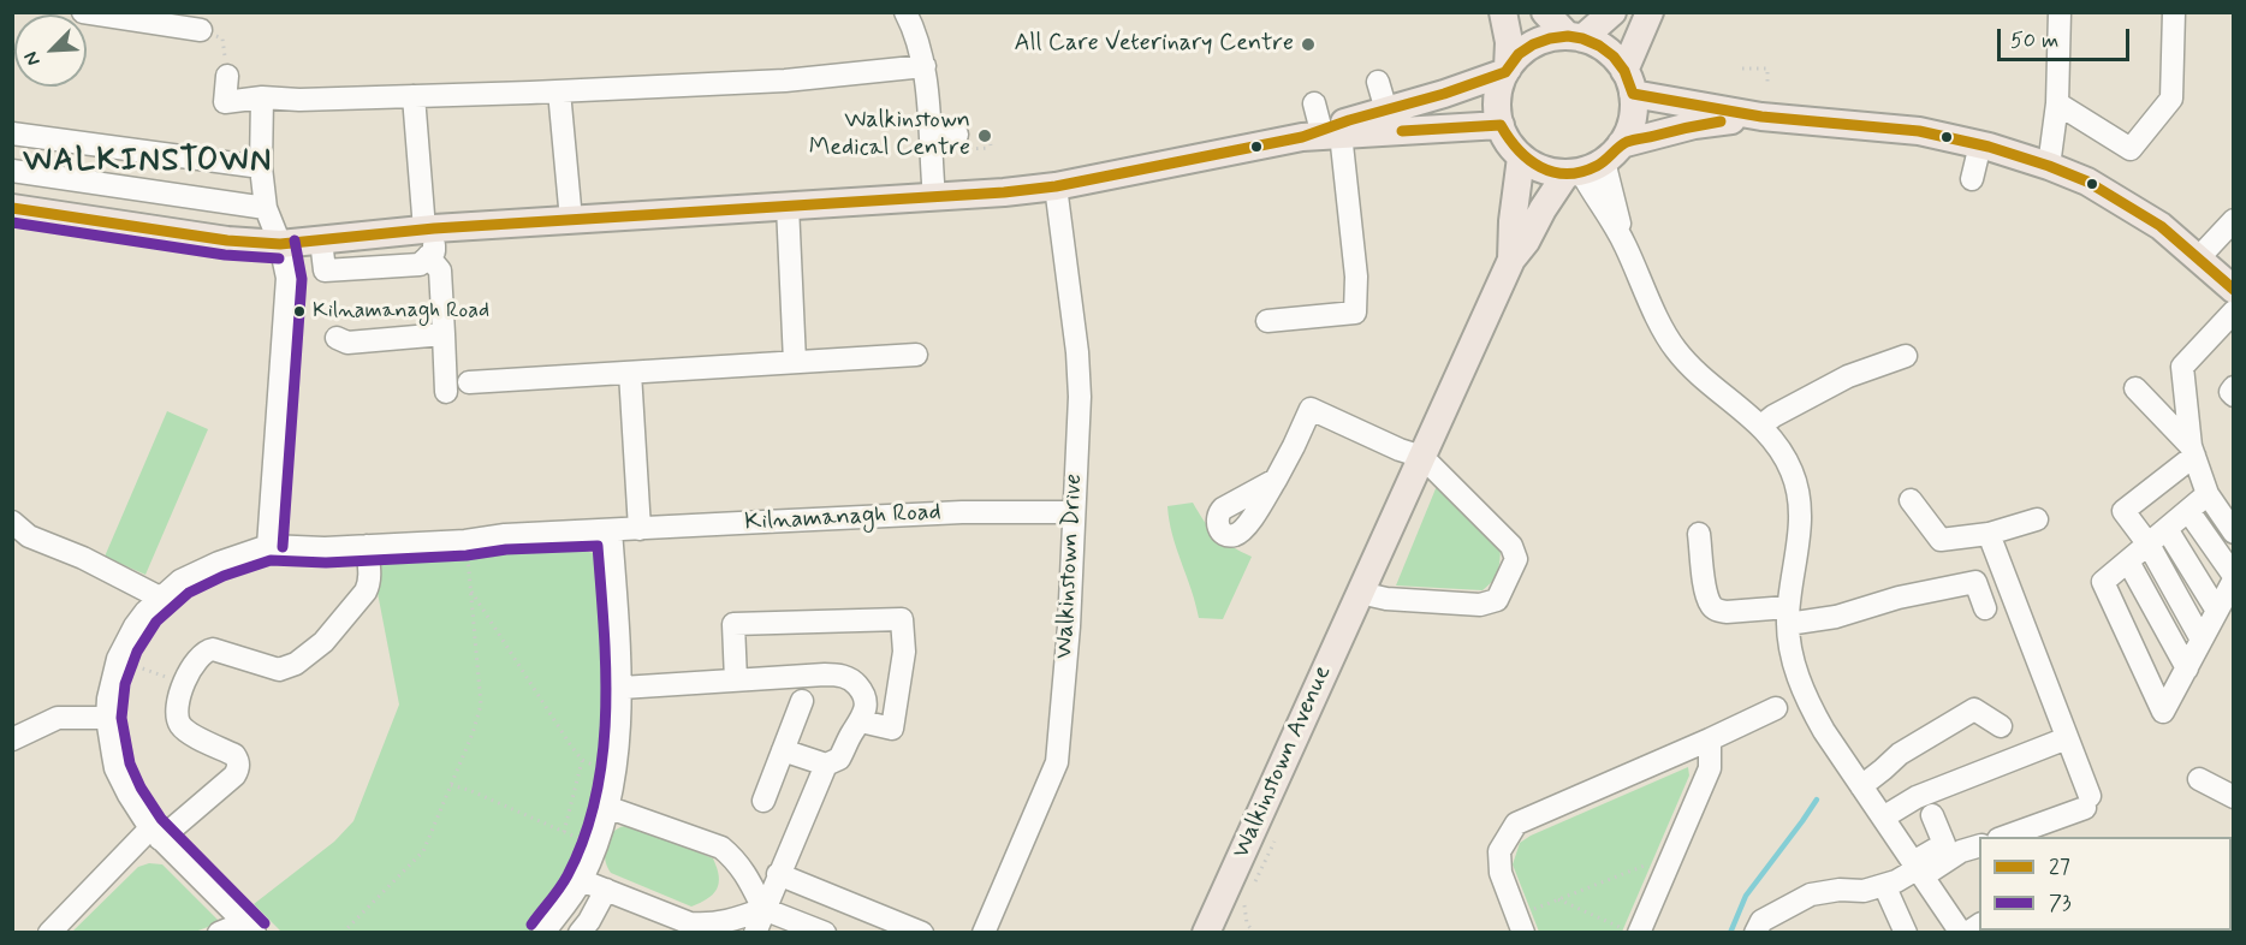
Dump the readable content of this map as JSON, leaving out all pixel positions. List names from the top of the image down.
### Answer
{
  "streets": {
    "main road": ["Walkinstown Avenue"],
    "street": ["Kilnamanagh Road", "Walkinstown Drive"]
  },
  "crossings": [
    ["Kilnamanagh Road", "Walkinstown Drive"]
  ],
  "districts": ["WALKINSTOWN"],
  "places": ["All Care Veterinary Centre", "Walkinstown Medical Centre", "Kilnamanagh Road"],
  "lines": ["transit line 27", "transit line 73"],
  "legend": ["27", "73"],
  "scale_bar": "50 m",
  "north": "bottom left"
}
